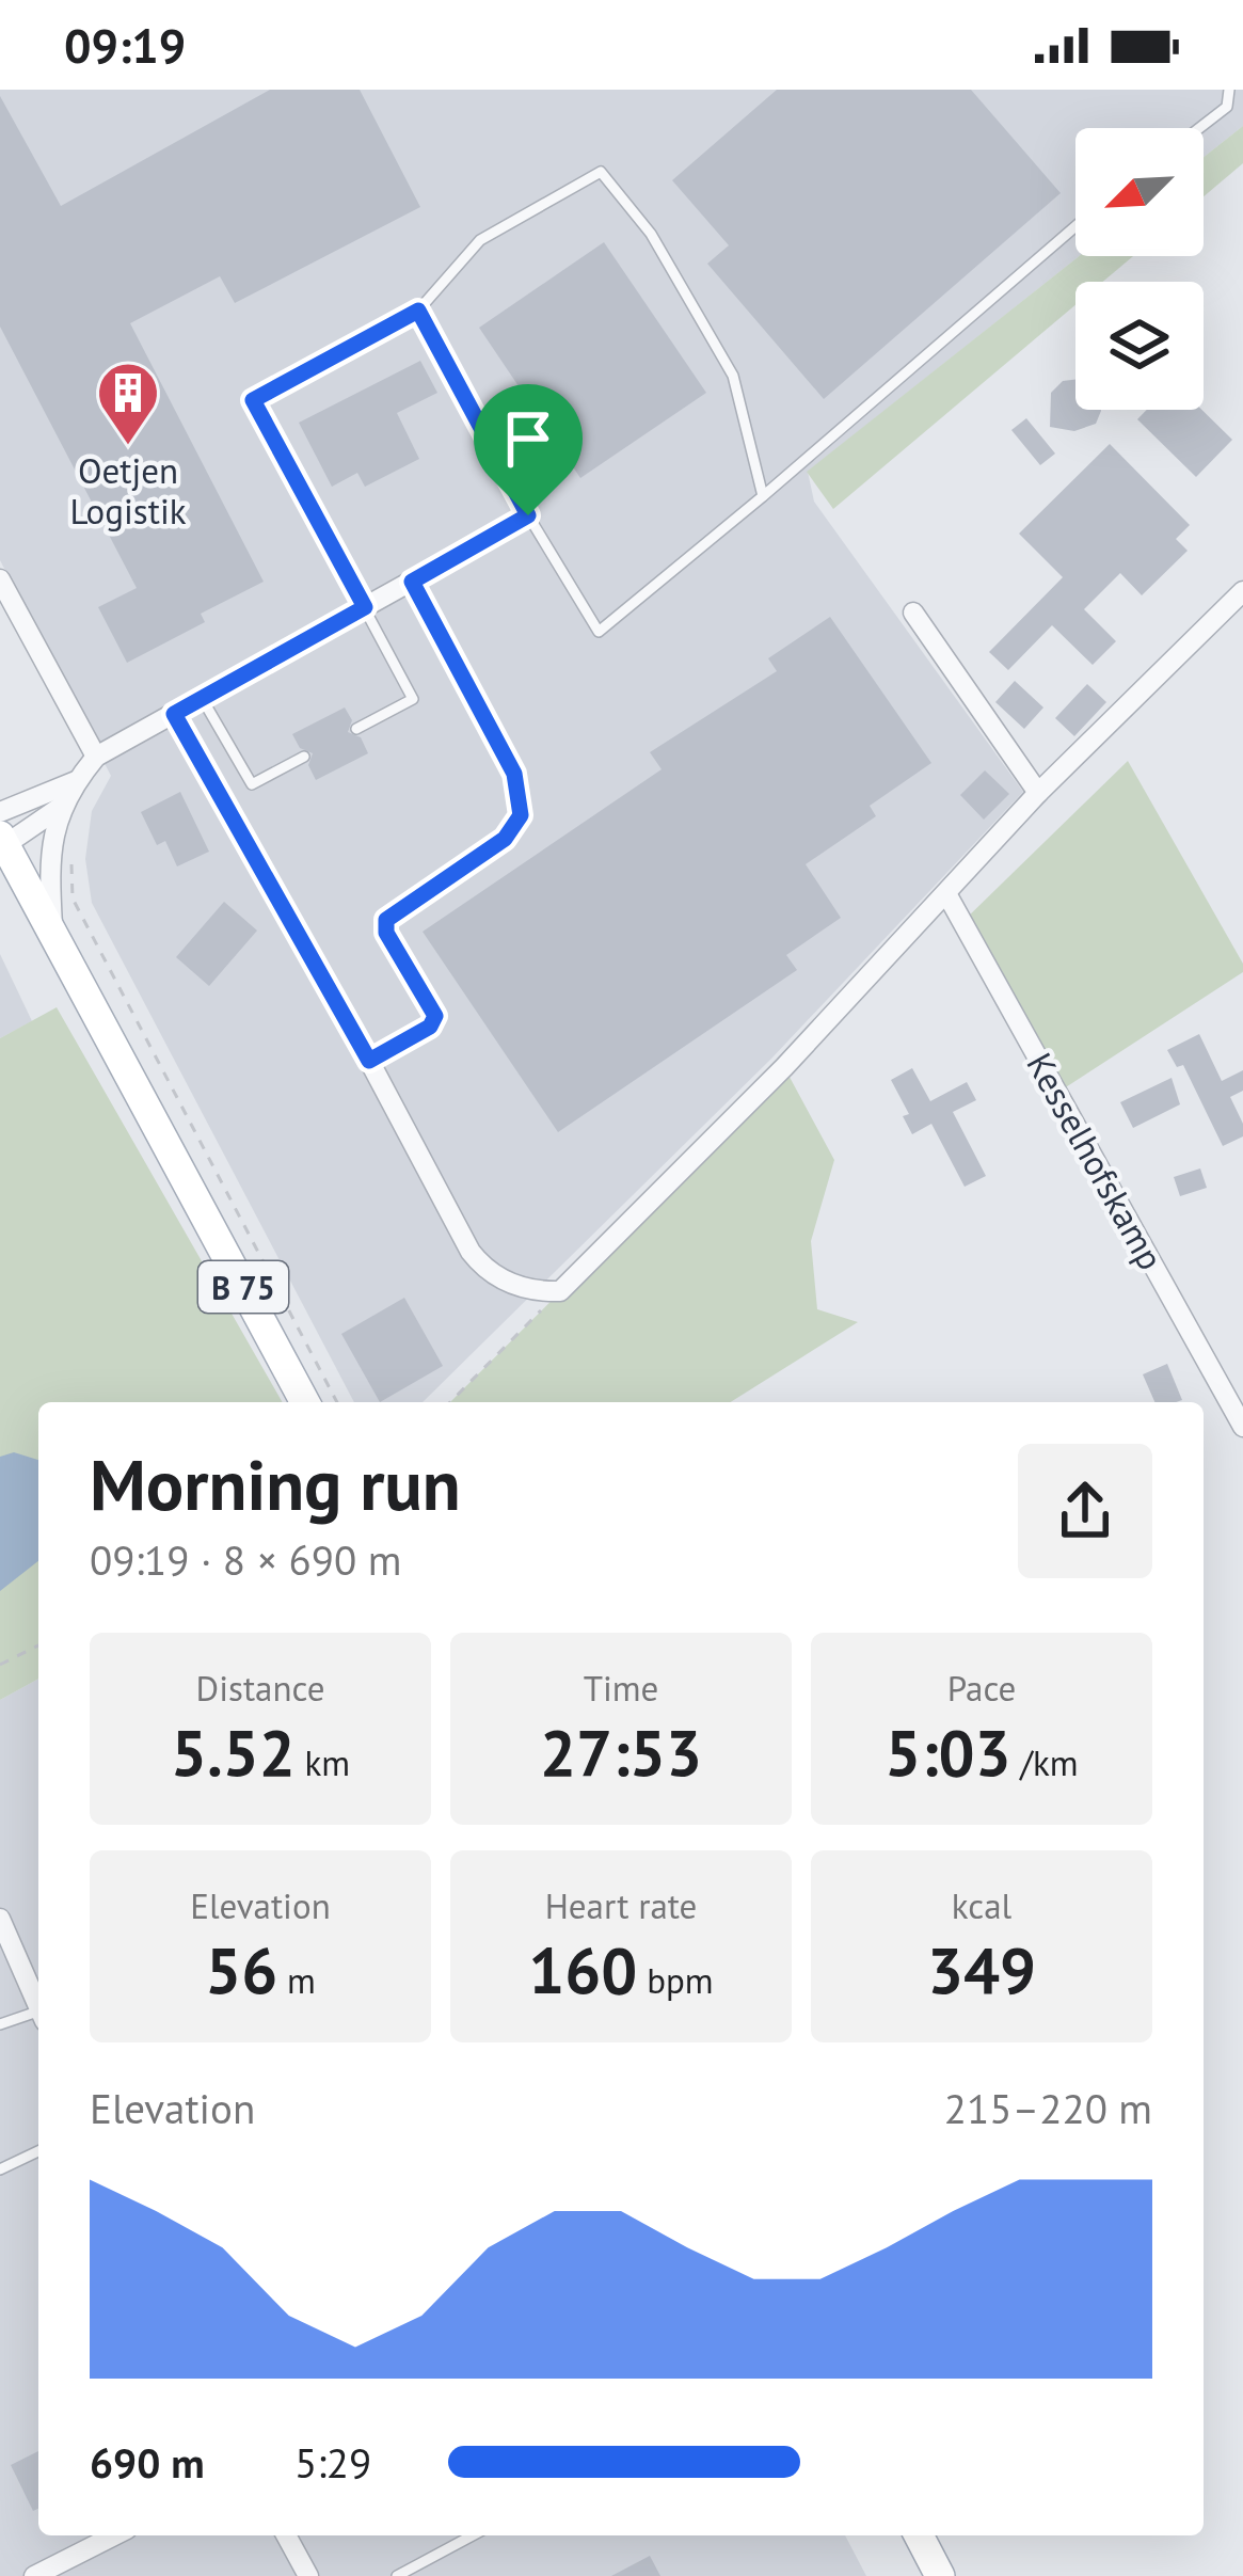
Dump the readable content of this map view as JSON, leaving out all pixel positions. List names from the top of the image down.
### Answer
{
  "streets": {
    "main road": ["B 75"],
    "street": ["Kesselhofskamp"]
  },
  "places": {
    "building": ["Oetjen Logistik"]
  },
  "north": "bottom left",
  "page": {
    "status": "09:19",
    "heading": ["Morning run", "09:19 · 8 × 690 m"],
    "stats": [
      ["Distance", "5.52 km"],
      ["Time", "27:53"],
      ["Pace", "5:03 /km"],
      ["Elevation", "56 m"],
      ["Heart rate", "160 bpm"],
      ["kcal", "349"]
    ],
    "chart": ["Elevation", "215–220 m"],
    "list": [
      {
        "name": "690 m",
        "note": "5:29"
      }
    ]
  }
}
